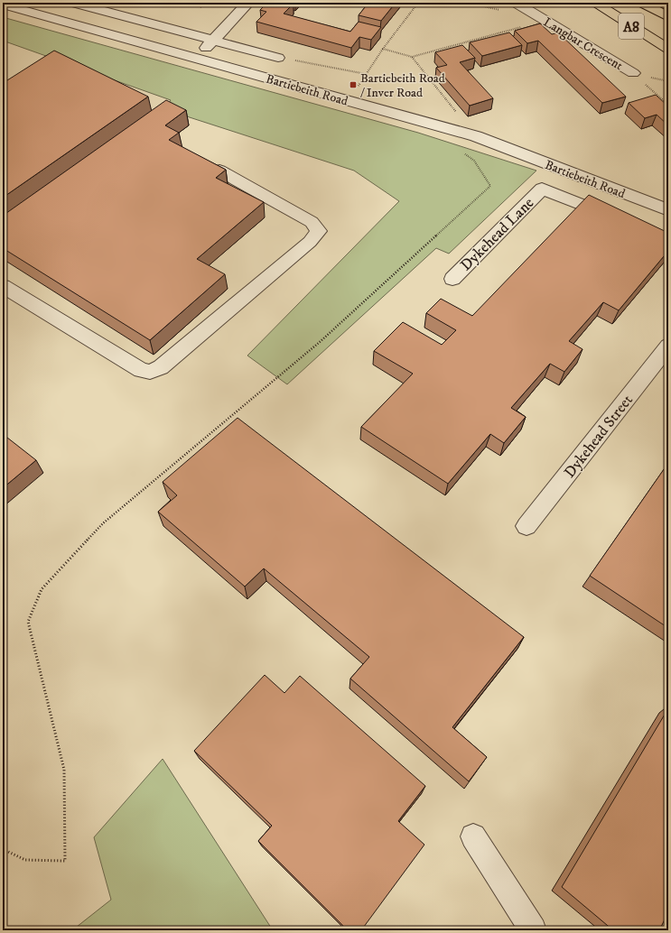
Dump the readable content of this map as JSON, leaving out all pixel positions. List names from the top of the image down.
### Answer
{
  "streets": {
    "main road": ["A8"],
    "street": [
      "Langbar Crescent",
      "Bartiebeith Road",
      "Dykehead Lane",
      "Dykehead Street"
    ]
  },
  "places": {
    "transit": ["Bartiebeith Road / Inver Road"]
  }
}
